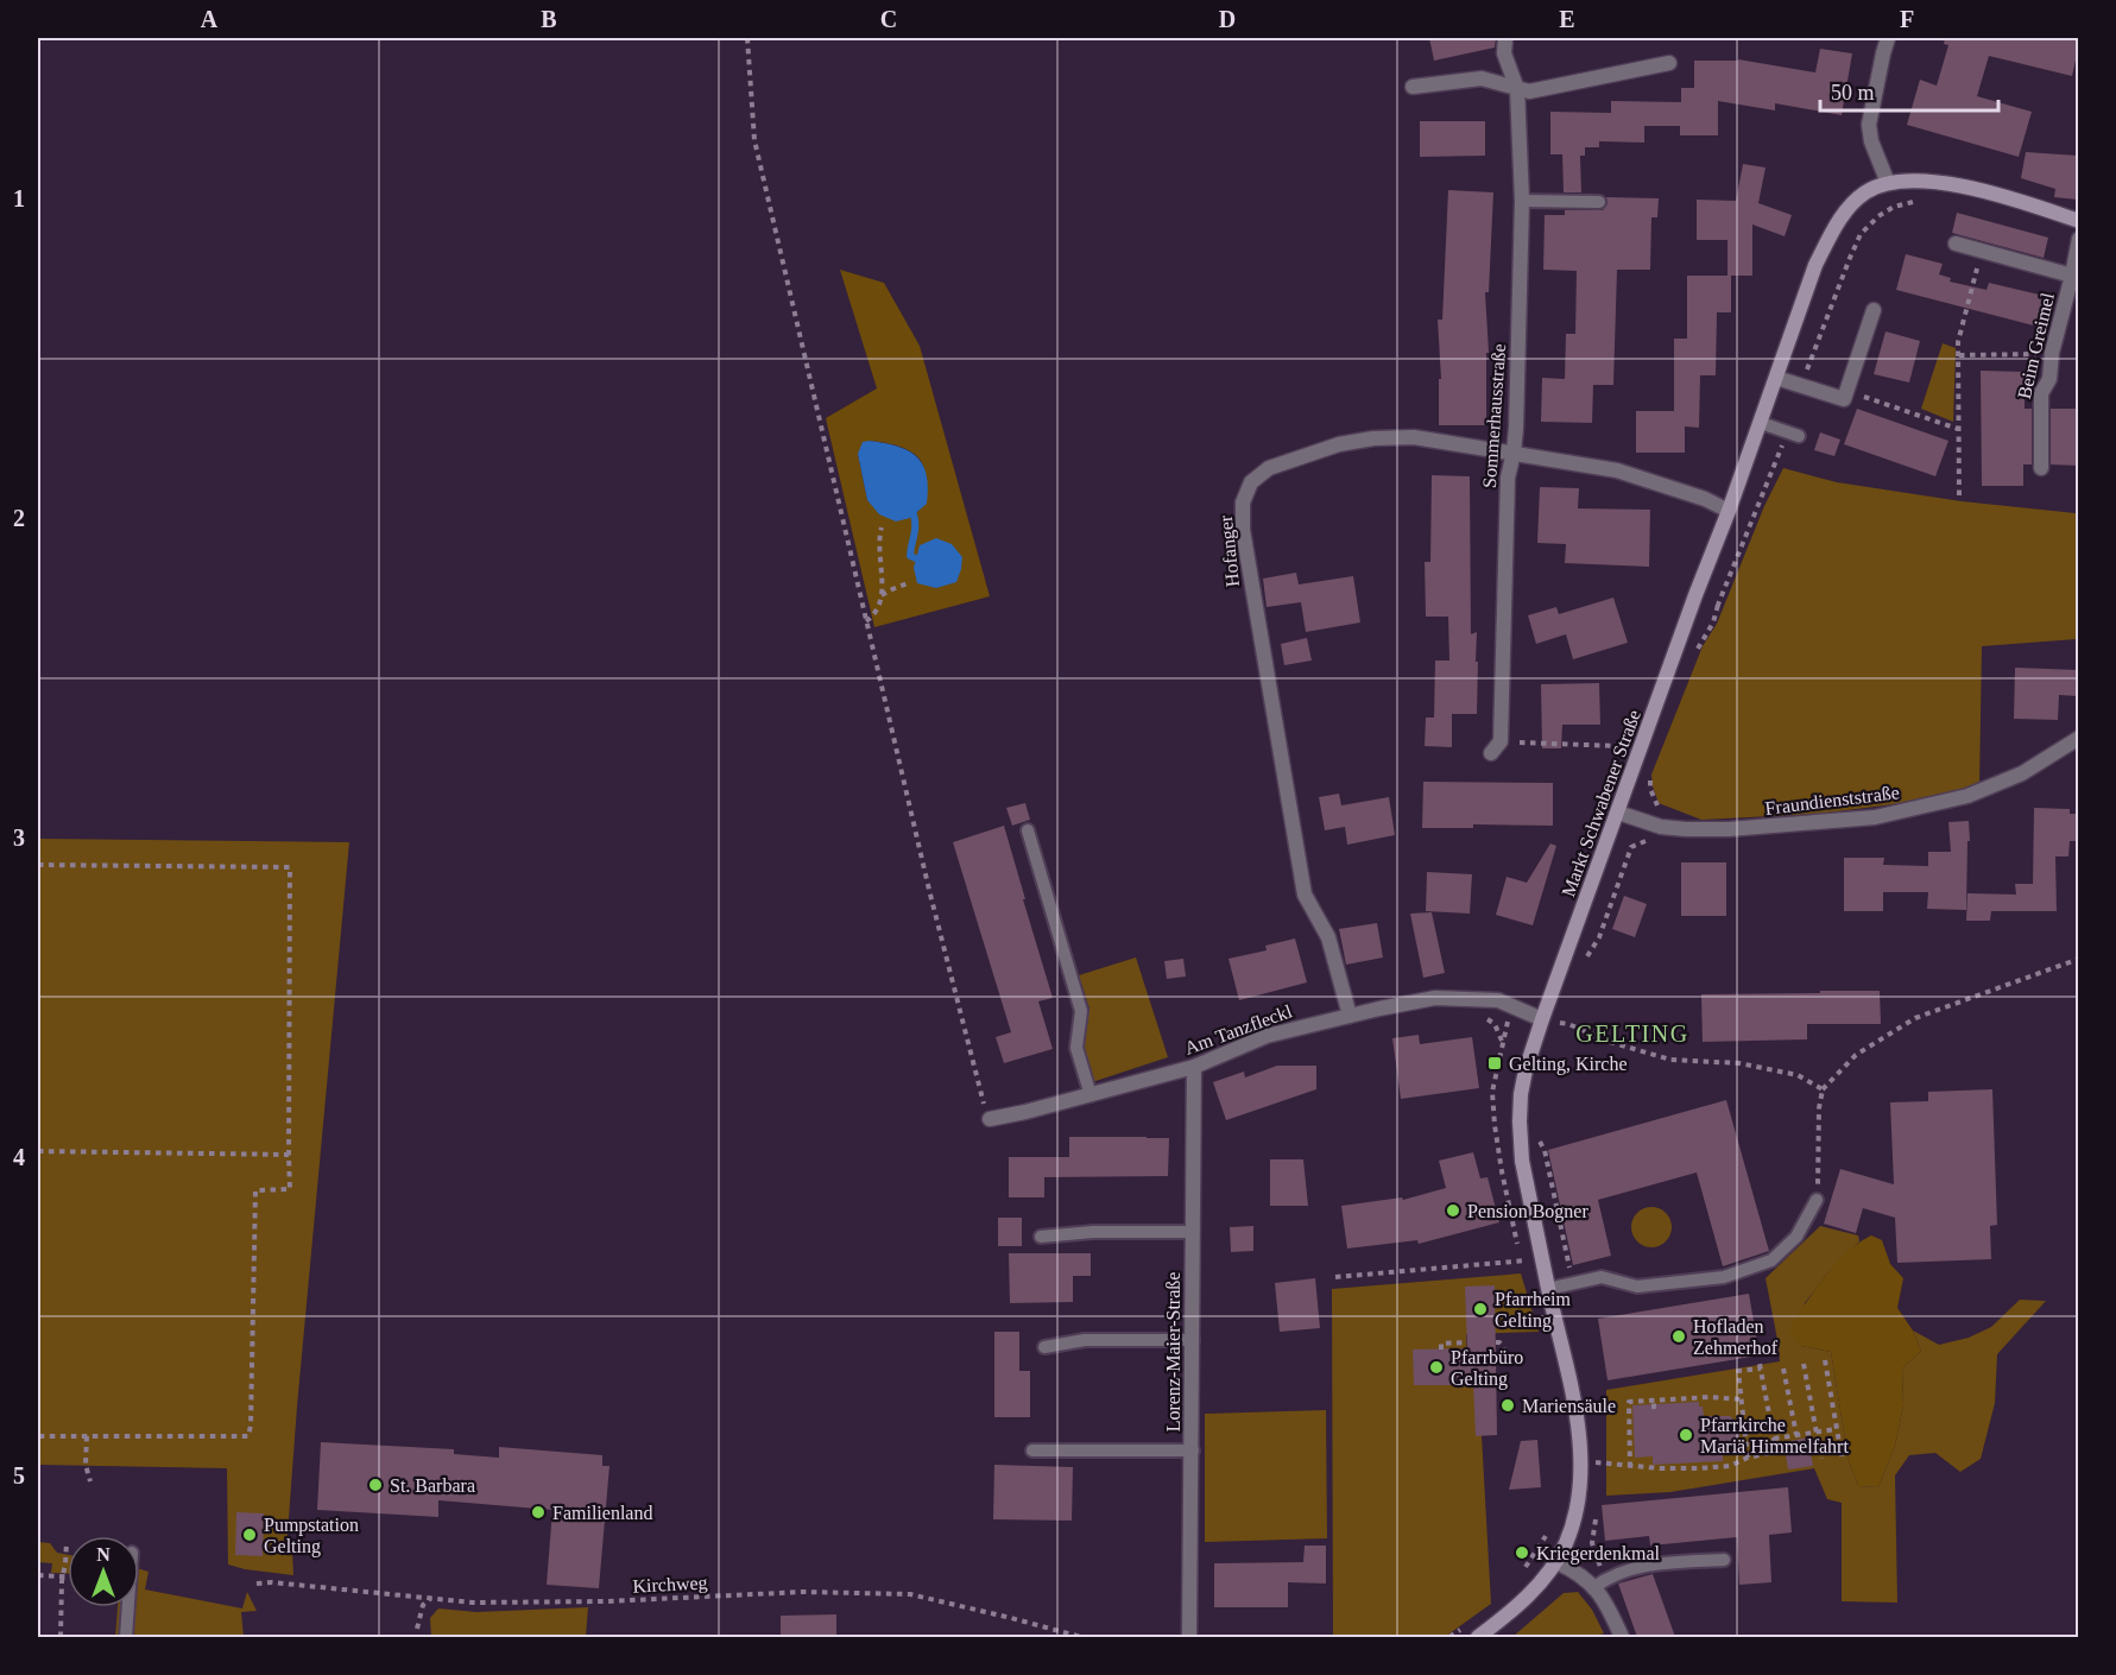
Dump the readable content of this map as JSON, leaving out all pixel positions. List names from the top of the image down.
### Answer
{
  "streets": {
    "main road": ["Markt Schwabener Straße"],
    "street": [
      "Beim Greimel",
      "Sommerhausstraße",
      "Hofanger",
      "Fraundienststraße",
      "Am Tanzfleckl",
      "Lorenz-Maier-Straße"
    ],
    "path": ["Kirchweg"]
  },
  "crossings": [
    ["Sommerhausstraße", "Hofanger"],
    ["Hofanger", "Markt Schwabener Straße"],
    ["Hofanger", "Am Tanzfleckl"],
    ["Fraundienststraße", "Markt Schwabener Straße"],
    ["Markt Schwabener Straße", "Am Tanzfleckl"],
    ["Am Tanzfleckl", "Lorenz-Maier-Straße"]
  ],
  "districts": ["GELTING"],
  "places": {
    "transit": ["Gelting, Kirche"],
    "other": [
      "Pension Bogner",
      "Pfarrheim Gelting",
      "Hofladen Zehmerhof",
      "Pfarrbüro Gelting",
      "Mariensäule",
      "Pfarrkirche Mariä Himmelfahrt",
      "St. Barbara",
      "Familienland",
      "Pumpstation Gelting",
      "Kriegerdenkmal"
    ]
  },
  "scale_bar": "50 m",
  "north": "top",
  "grid": {
    "columns": [
      "A",
      "B",
      "C",
      "D",
      "E",
      "F"
    ],
    "rows": [
      "1",
      "2",
      "3",
      "4",
      "5"
    ]
  }
}
